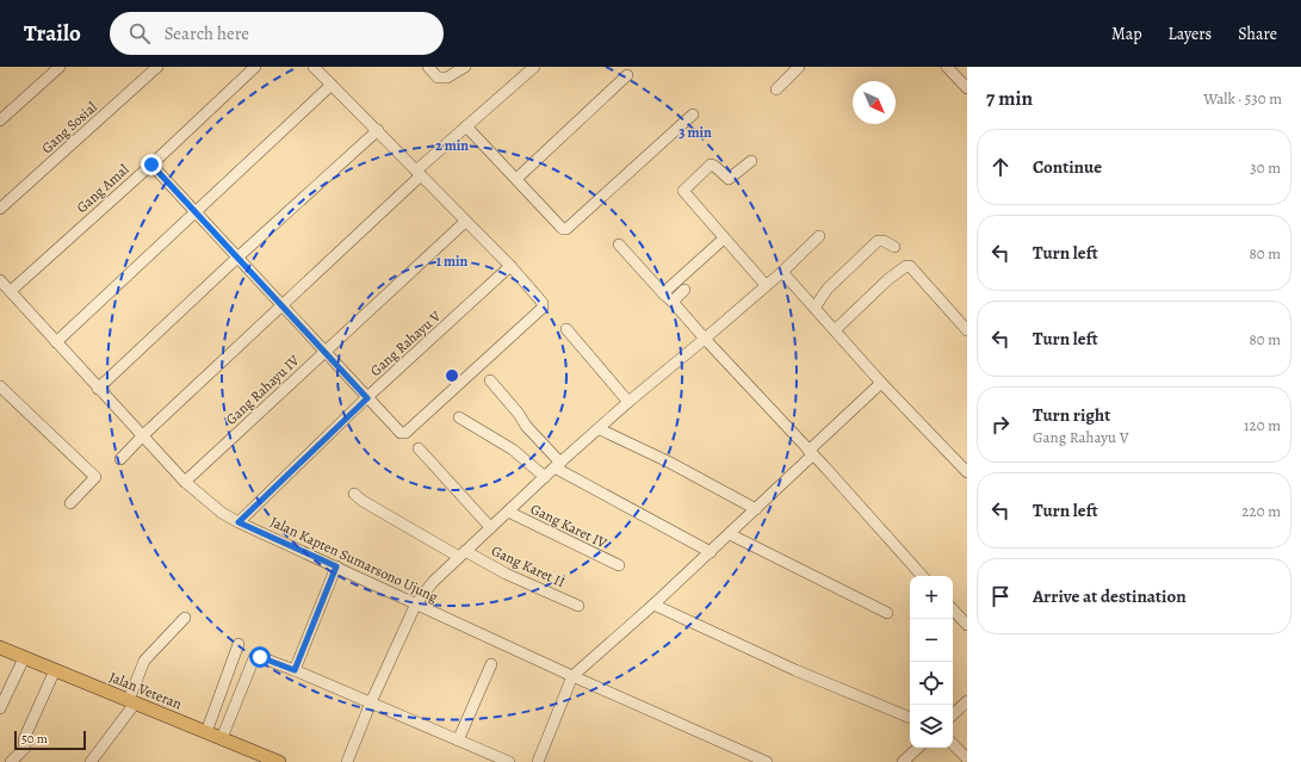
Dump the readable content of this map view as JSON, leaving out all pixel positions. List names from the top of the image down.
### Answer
{
  "streets": {
    "main road": ["Jalan Veteran"],
    "street": [
      "Gang Sosial",
      "Gang Amal",
      "Gang Rahayu V",
      "Gang Rahayu IV",
      "Gang Karet IV",
      "Jalan Kapten Sumarsono Ujung",
      "Gang Karet II"
    ]
  },
  "crossings": [
    ["Gang Amal", "Jalan Kapten Sumarsono Ujung"],
    ["Gang Rahayu V", "Jalan Kapten Sumarsono Ujung"],
    ["Gang Rahayu IV", "Jalan Kapten Sumarsono Ujung"]
  ],
  "scale_bar": "50 m",
  "north": "bottom right",
  "page": {
    "header": "Trailo",
    "search": "Search here",
    "nav": ["Map", "Layers", "Share"],
    "heading": ["7 min", "Walk · 530 m"],
    "list": [
      ["Continue", "30 m"],
      ["Turn left", "80 m"],
      ["Turn left", "80 m"],
      ["Turn right", "Gang Rahayu V", "120 m"],
      ["Turn left", "220 m"],
      "Arrive at destination"
    ],
    "map_buttons": ["+", "−"],
    "scale": "50 m"
  },
  "rings": ["3 min", "2 min", "1 min"]
}
